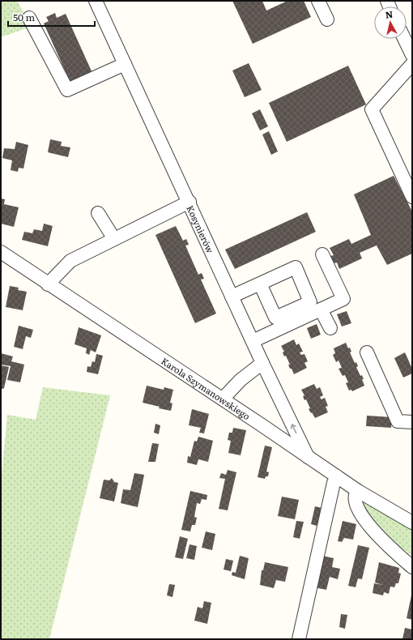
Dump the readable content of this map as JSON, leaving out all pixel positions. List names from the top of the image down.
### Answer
{
  "streets": {
    "street": ["Kosynierów", "Karola Szymanowskiego"]
  },
  "crossings": [
    ["Kosynierów", "Karola Szymanowskiego"]
  ],
  "scale_bar": "50 m",
  "north": "top"
}
